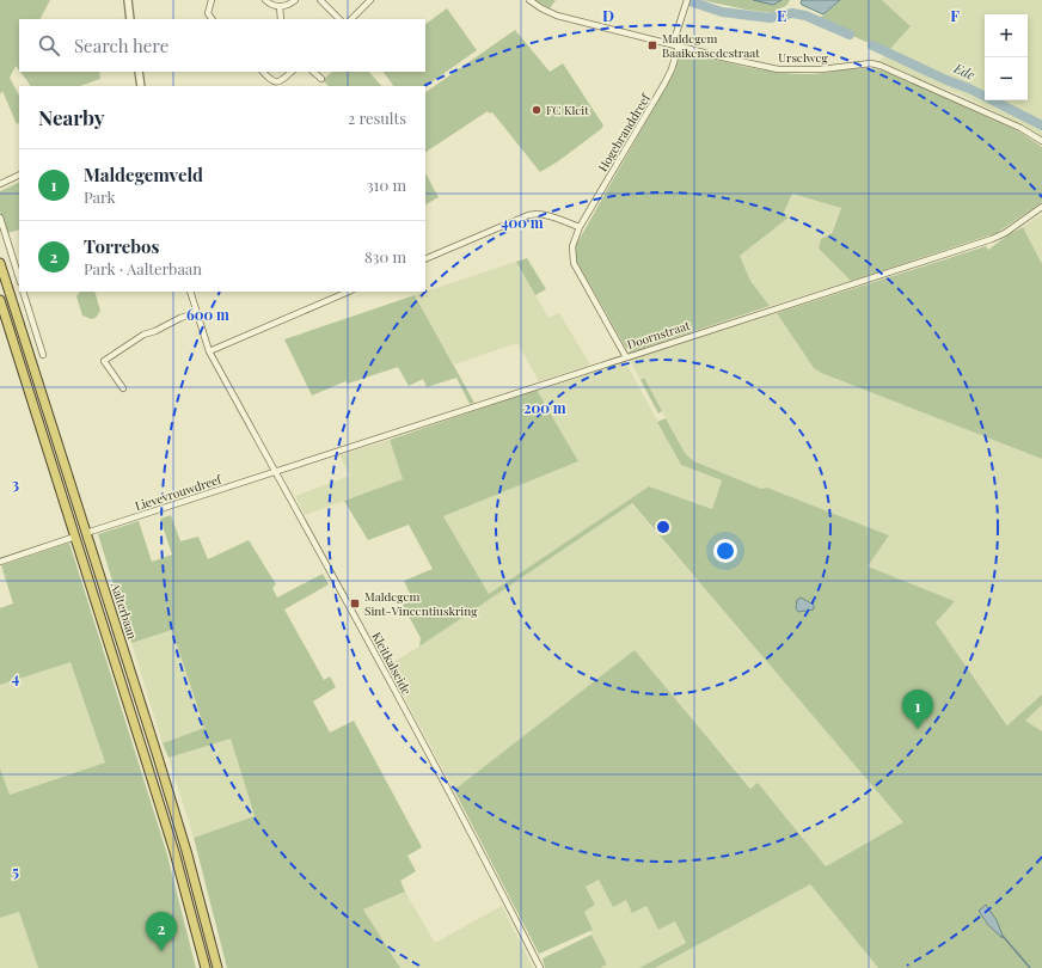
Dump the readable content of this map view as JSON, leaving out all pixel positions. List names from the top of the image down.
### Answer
{
  "streets": {
    "highway": ["Aalterbaan"],
    "street": [
      "Urselweg",
      "Hogebranddreef",
      "Doornstraat",
      "Lievevrouwdreef",
      "Kleitkalseide"
    ]
  },
  "crossings": [
    ["Urselweg", "Hogebranddreef"],
    ["Hogebranddreef", "Doornstraat"],
    ["Doornstraat", "Lievevrouwdreef"],
    ["Doornstraat", "Kleitkalseide"],
    ["Lievevrouwdreef", "Aalterbaan"],
    ["Lievevrouwdreef", "Kleitkalseide"]
  ],
  "water": ["Ede"],
  "places": {
    "transit": ["Maldegem Baaikensedestraat", "Maldegem Sint-Vincentiuskring"],
    "other": ["FC Kleit"]
  },
  "page": {
    "map_buttons": ["+", "−"],
    "search": "Search here",
    "heading": ["Nearby", "2 results"],
    "list": [
      {
        "mark": "1",
        "name": "Maldegemveld",
        "note": "Park",
        "value": "310 m"
      },
      {
        "mark": "2",
        "name": "Torrebos",
        "note": "Park · Aalterbaan",
        "value": "830 m"
      }
    ],
    "pins": ["1", "2"]
  },
  "grid": {
    "columns": ["D", "E", "F"],
    "rows": ["3", "4", "5"]
  },
  "rings": ["400 m", "600 m", "200 m"]
}
